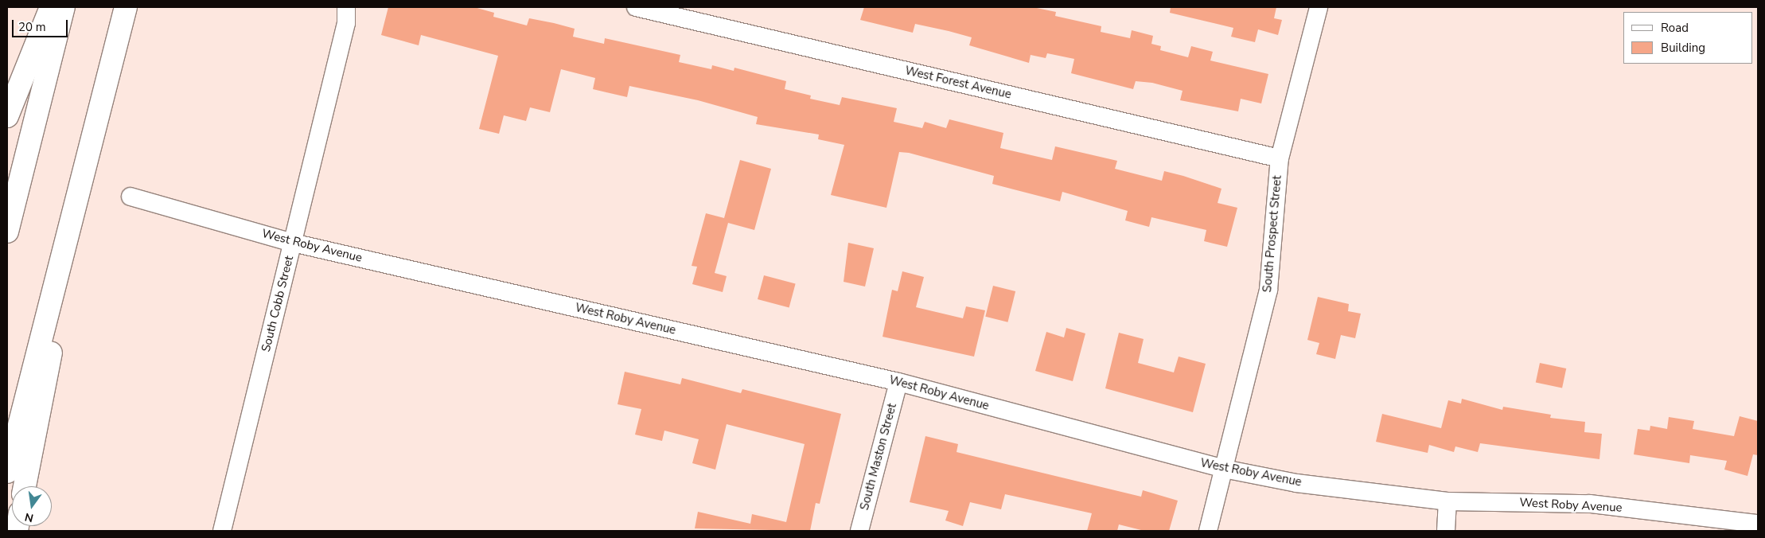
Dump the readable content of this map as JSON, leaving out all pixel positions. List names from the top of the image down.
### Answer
{
  "streets": {
    "street": [
      "West Forest Avenue",
      "South Prospect Street",
      "West Roby Avenue",
      "South Cobb Street",
      "South Maston Street"
    ]
  },
  "crossings": [
    ["West Forest Avenue", "South Prospect Street"],
    ["South Prospect Street", "West Roby Avenue"],
    ["West Roby Avenue", "South Cobb Street"],
    ["West Roby Avenue", "South Maston Street"]
  ],
  "legend": ["Road", "Building"],
  "scale_bar": "20 m",
  "north": "bottom"
}
